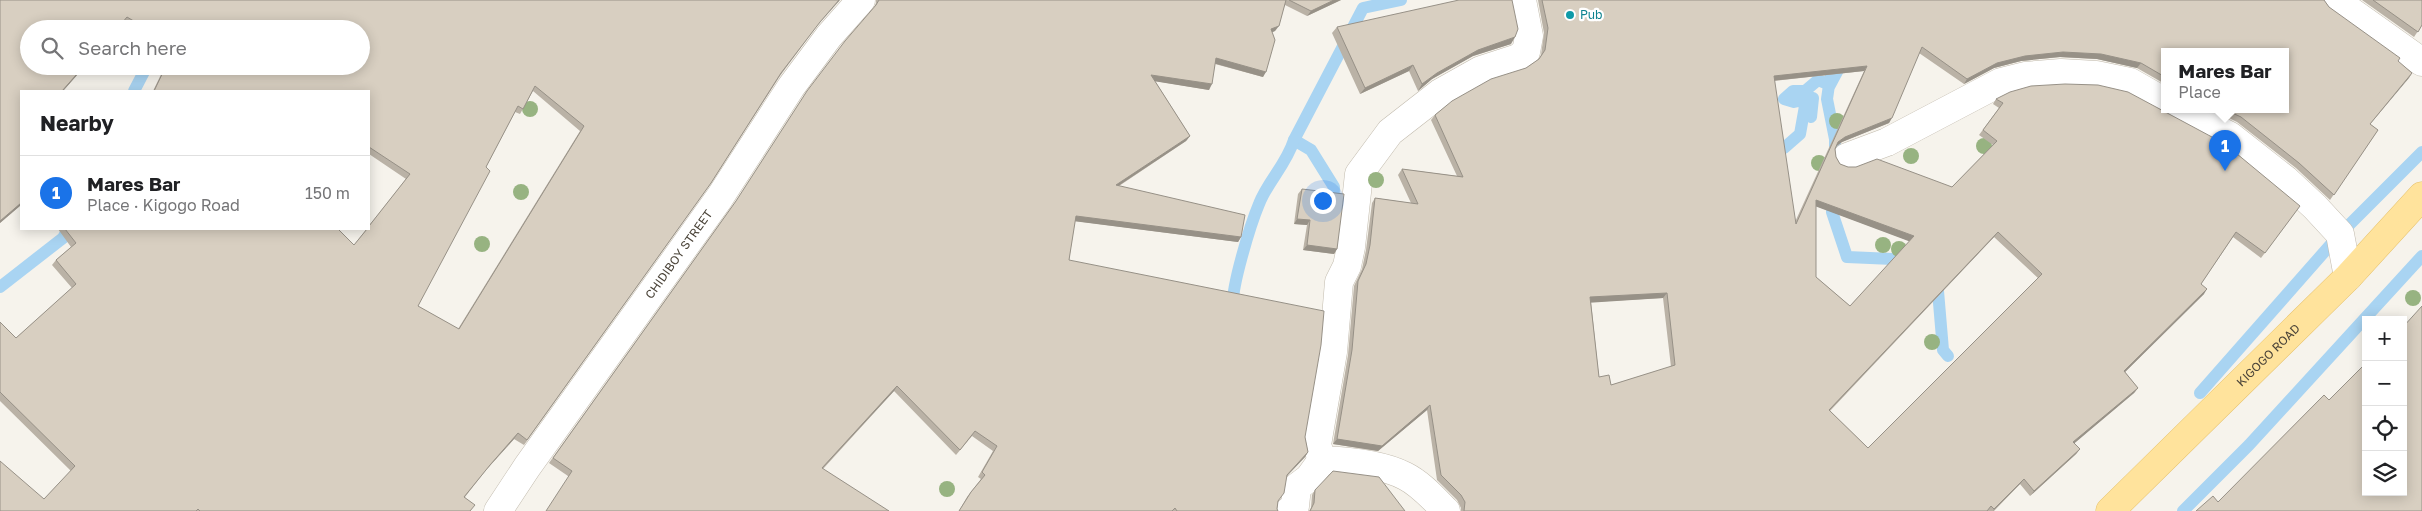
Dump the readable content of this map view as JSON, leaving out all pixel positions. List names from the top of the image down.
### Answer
{
  "streets": {
    "main road": ["KIGOGO ROAD"],
    "street": ["CHIDIBOY STREET"]
  },
  "places": ["Pub"],
  "page": {
    "search": "Search here",
    "popup": ["Mares Bar", "Place"],
    "heading": "Nearby",
    "pins": "1",
    "list": [
      {
        "mark": "1",
        "name": "Mares Bar",
        "note": "Place · Kigogo Road",
        "value": "150 m"
      }
    ],
    "map_buttons": ["+", "−"]
  }
}
